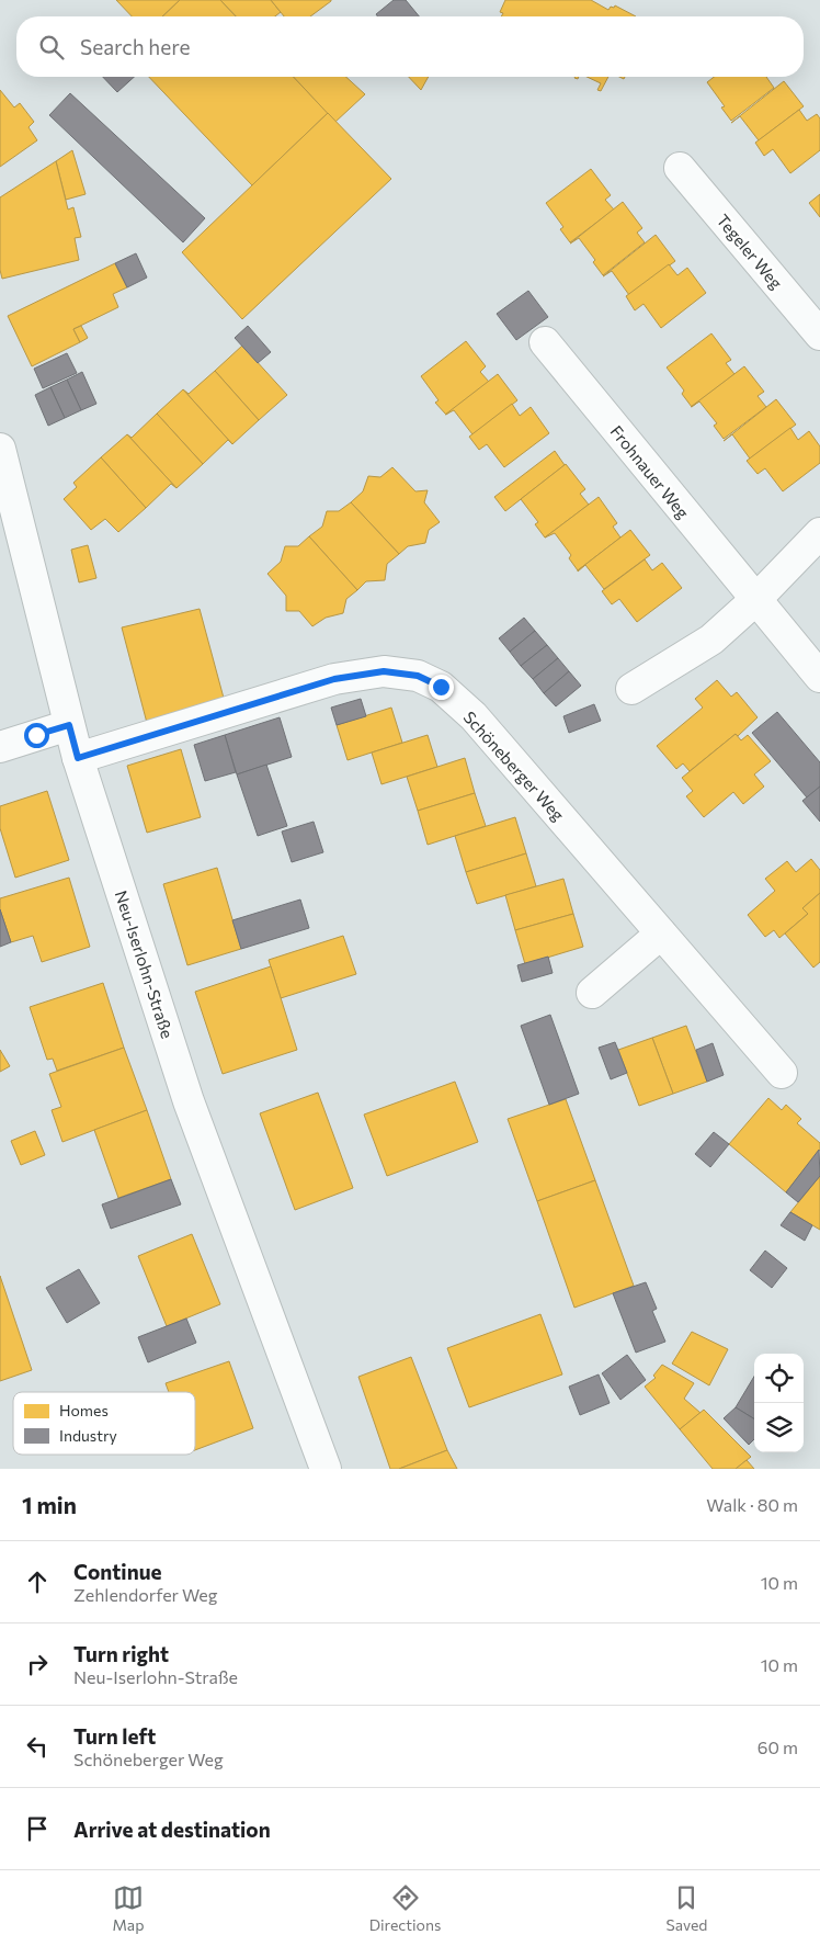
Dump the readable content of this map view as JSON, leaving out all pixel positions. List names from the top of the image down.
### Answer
{
  "streets": {
    "street": [
      "Tegeler Weg",
      "Frohnauer Weg",
      "Schöneberger Weg",
      "Neu-Iserlohn-Straße"
    ]
  },
  "crossings": [
    ["Schöneberger Weg", "Neu-Iserlohn-Straße"]
  ],
  "legend": ["Homes", "Industry"],
  "page": {
    "search": "Search here",
    "heading": ["1 min", "Walk · 80 m"],
    "list": [
      ["Continue", "Zehlendorfer Weg", "10 m"],
      ["Turn right", "Neu-Iserlohn-Straße", "10 m"],
      ["Turn left", "Schöneberger Weg", "60 m"],
      "Arrive at destination"
    ],
    "nav": ["Map", "Directions", "Saved"]
  }
}
